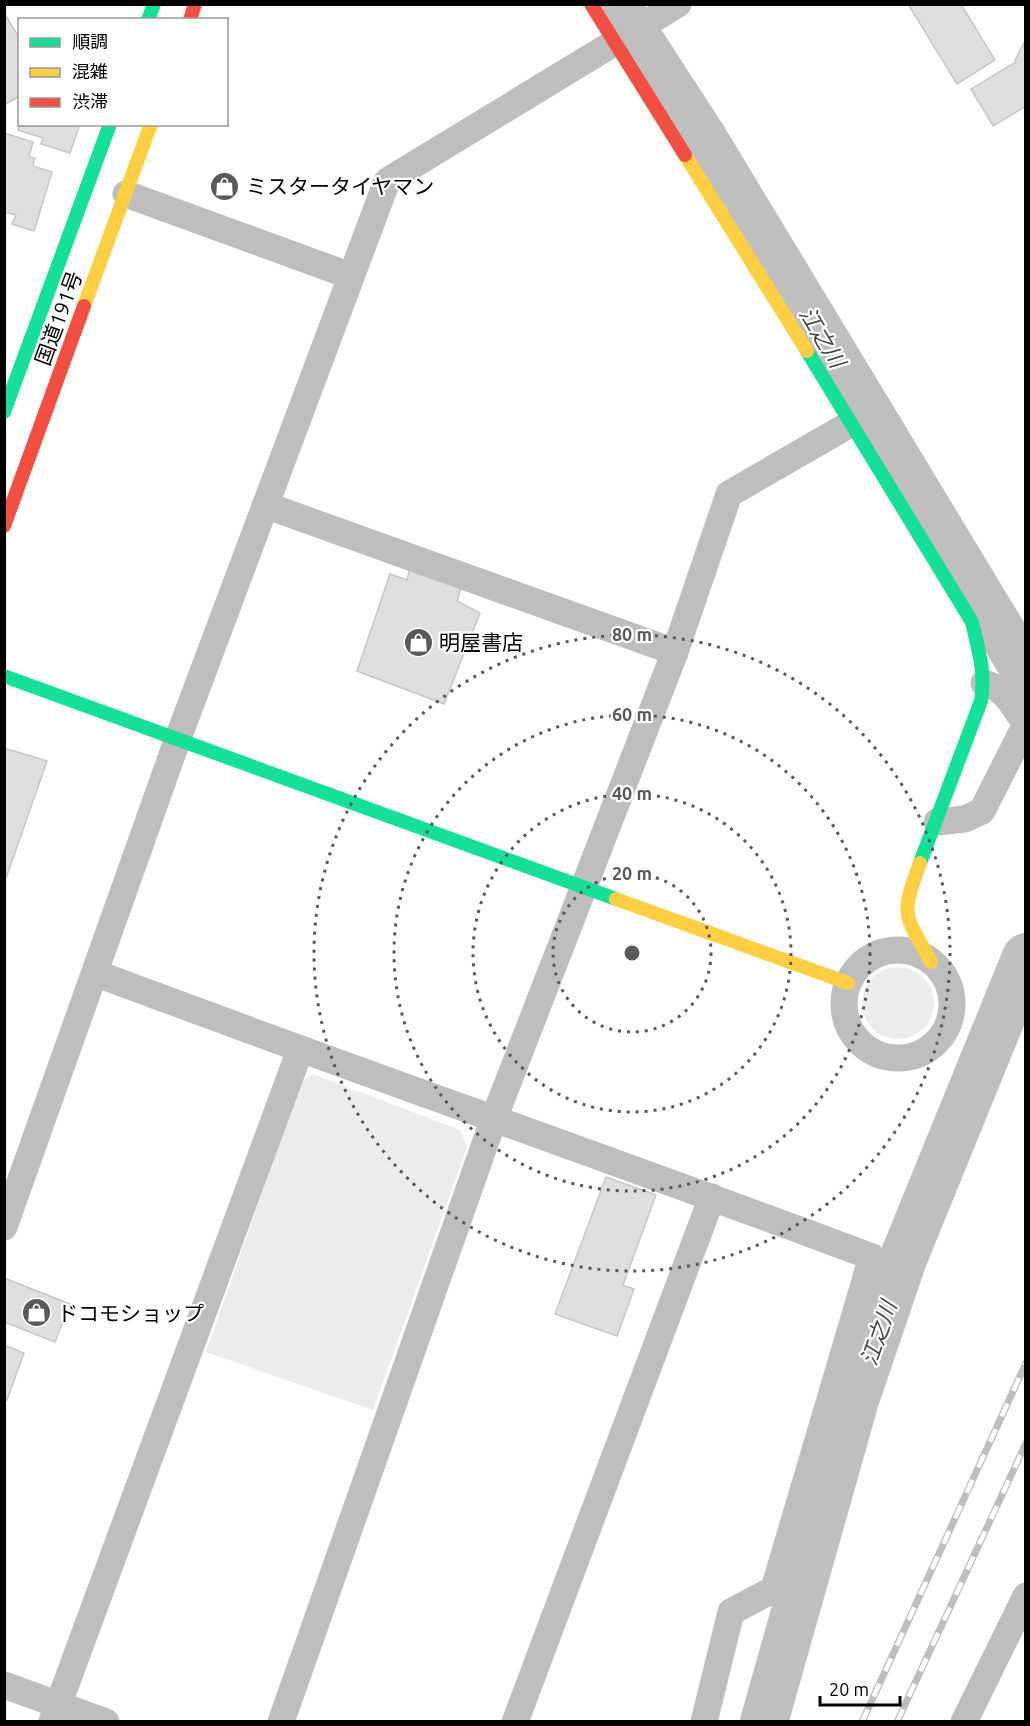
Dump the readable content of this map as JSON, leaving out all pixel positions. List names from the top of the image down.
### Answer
{
  "streets": {
    "main road": ["国道191号"]
  },
  "water": ["江之川"],
  "places": {
    "shop": ["ミスタータイヤマン", "明屋書店", "ドコモショップ"]
  },
  "legend": ["順調", "混雑", "渋滞"],
  "scale_bar": "20 m",
  "rings": [
    "80 m",
    "60 m",
    "40 m",
    "20 m"
  ]
}
